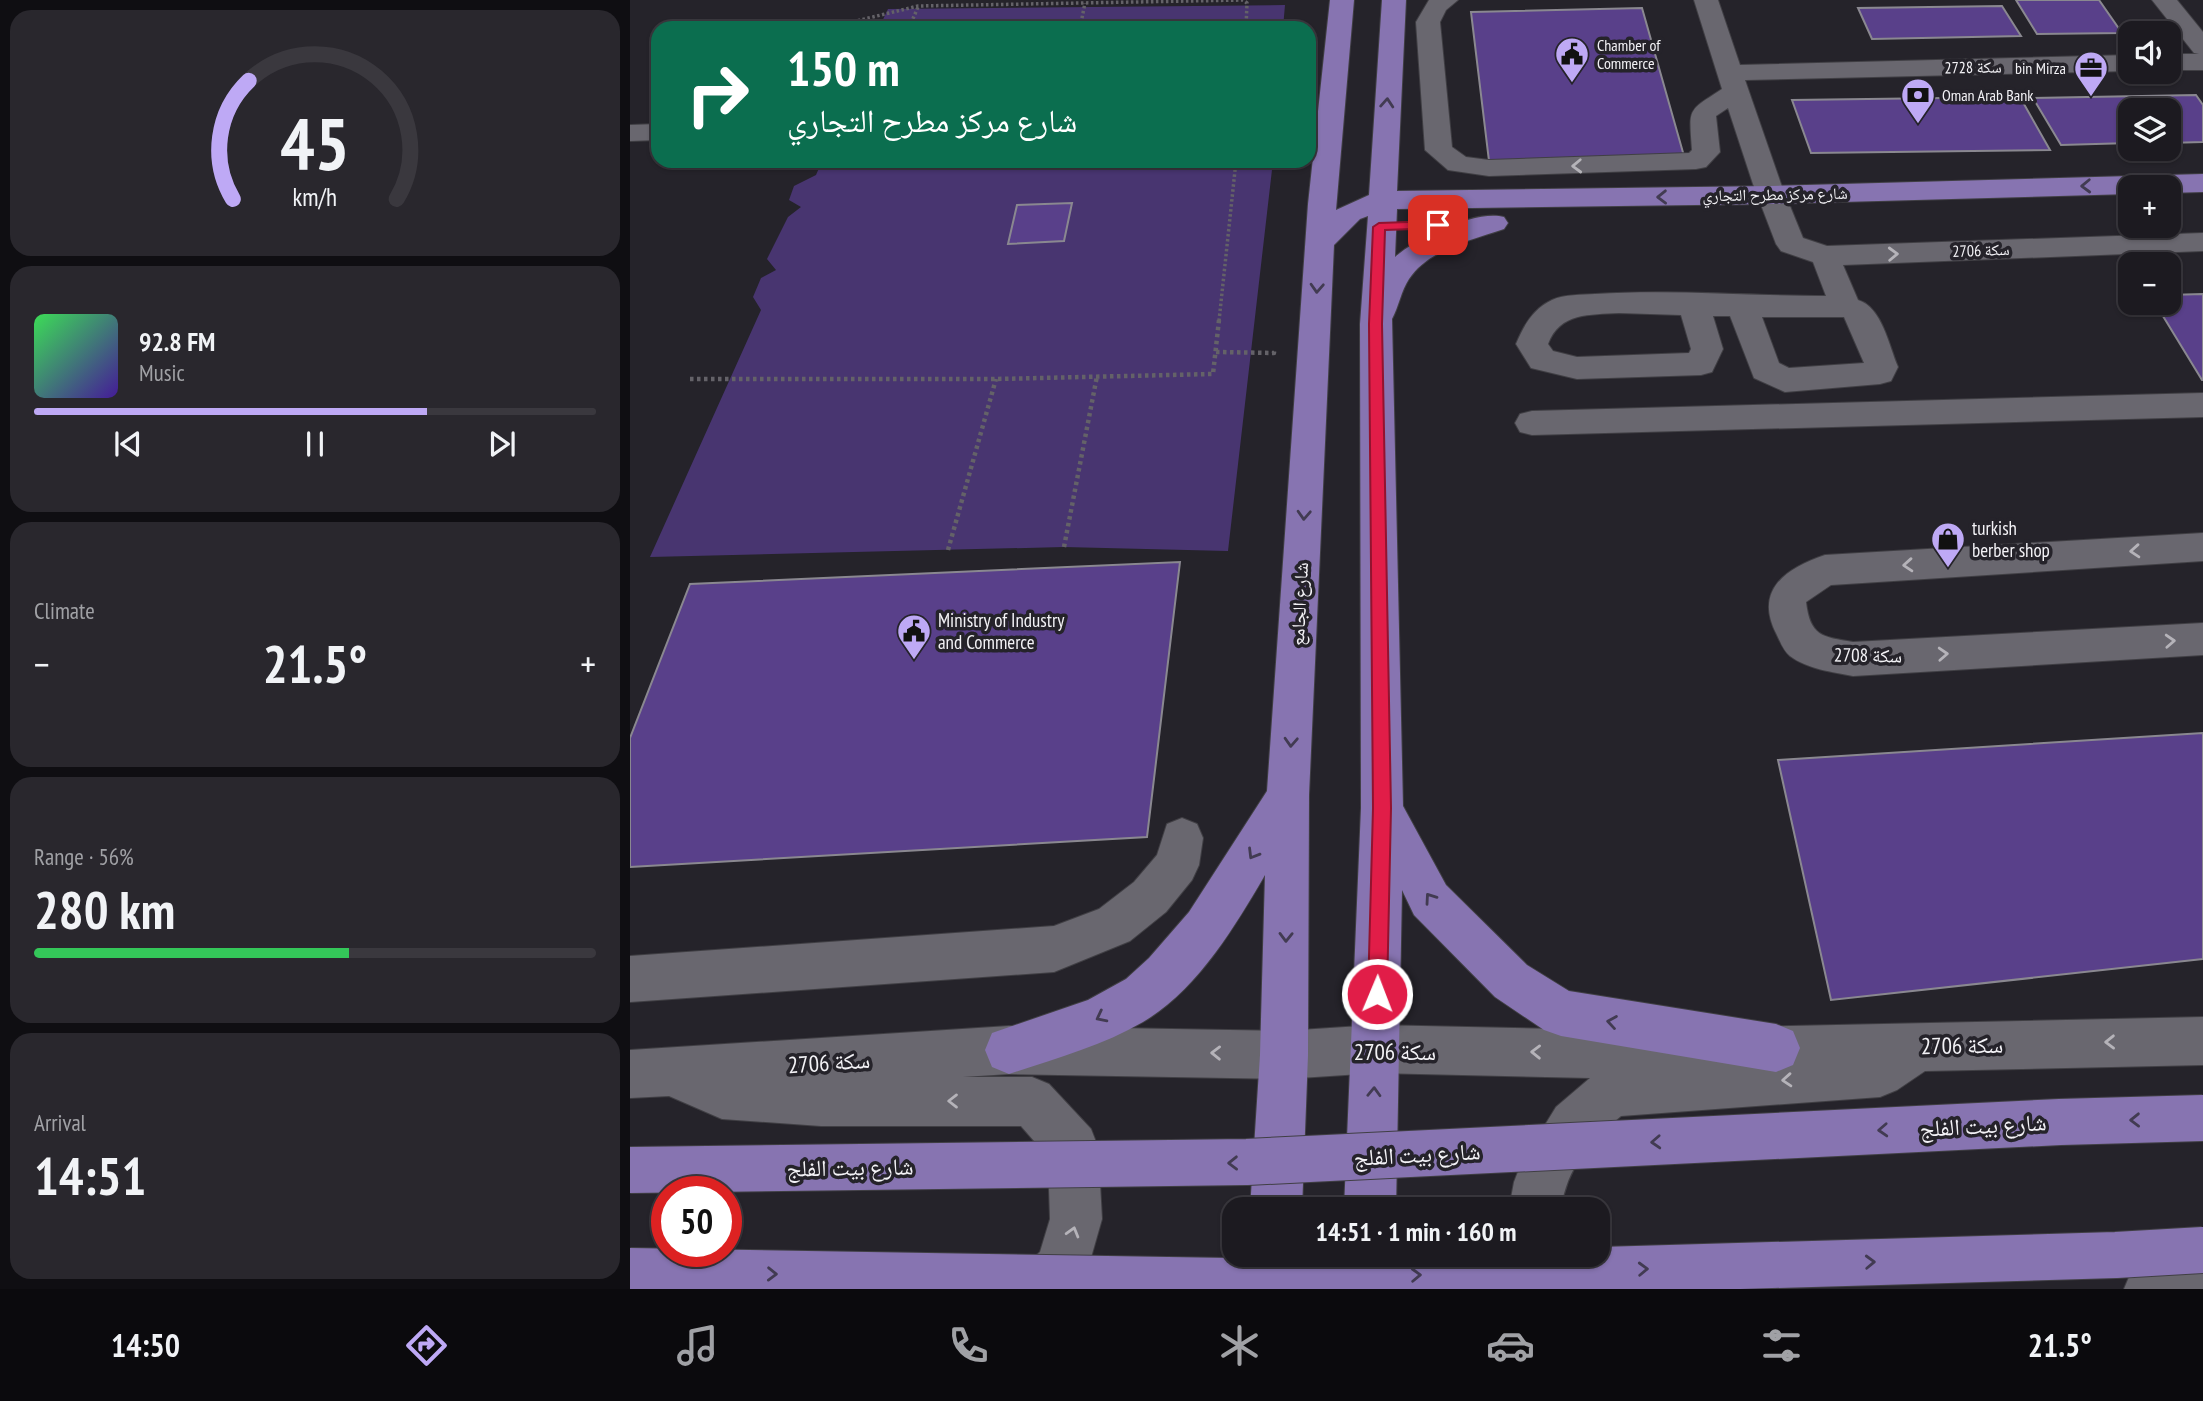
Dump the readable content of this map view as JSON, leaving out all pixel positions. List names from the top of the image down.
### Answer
{
  "streets": {
    "main road": ["شارع مركز مطرح التجاري", "شارع الجامع", "شارع بيت الفلج"],
    "street": ["سكة 2728", "سكة 2706", "سكة 2708"]
  },
  "crossings": [
    ["سكة 2728", "سكة 2706"],
    ["شارع مركز مطرح التجاري", "سكة 2706"],
    ["سكة 2706", "شارع الجامع"]
  ],
  "places": {
    "public building": ["Chamber of Commerce", "Ministry of Industry and Commerce"],
    "office": ["bin Mirza"],
    "bank": ["Oman Arab Bank"],
    "shop": ["turkish berber shop"]
  },
  "page": {
    "map_buttons": ["+", "−"],
    "turn": ["150 m", "شارع مركز مطرح التجاري"],
    "song": ["92.8 FM", "Music"],
    "tile": [
      "Climate",
      ["Range · 56%", "280 km"],
      ["Arrival", "14:51"]
    ],
    "heat": ["−", "21.5°", "+"],
    "limit": "50",
    "trip": "14:51 · 1 min · 160 m",
    "tabs": ["14:50", "21.5°"],
    "gauge": ["45", "km/h"]
  }
}
